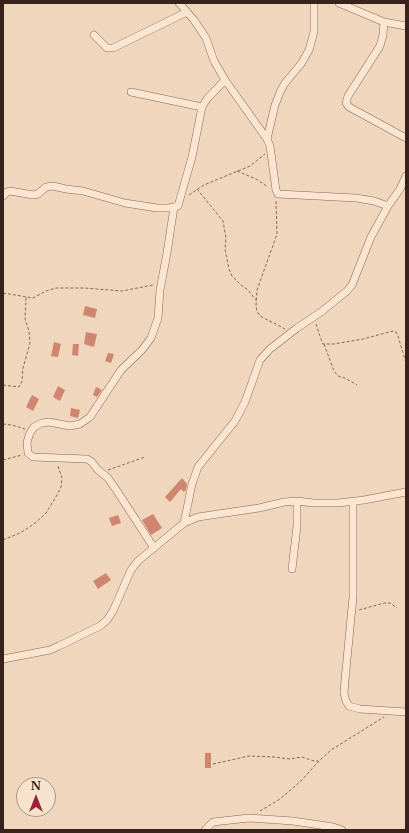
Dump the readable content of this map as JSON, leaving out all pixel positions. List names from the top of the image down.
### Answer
{
  "north": "top"
}
